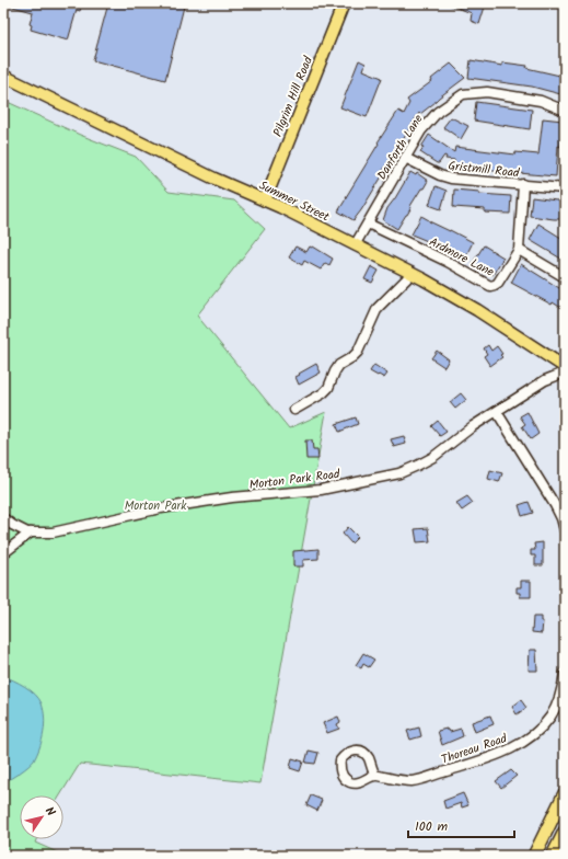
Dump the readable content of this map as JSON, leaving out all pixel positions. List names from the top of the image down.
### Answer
{
  "streets": {
    "main road": ["Pilgrim Hill Road", "Summer Street"],
    "street": [
      "Danforth Lane",
      "Gristmill Road",
      "Ardmore Lane",
      "Morton Park Road",
      "Thoreau Road"
    ]
  },
  "crossings": [
    ["Pilgrim Hill Road", "Summer Street"],
    ["Danforth Lane", "Gristmill Road"],
    ["Danforth Lane", "Summer Street"],
    ["Danforth Lane", "Ardmore Lane"],
    ["Gristmill Road", "Ardmore Lane"],
    ["Summer Street", "Morton Park Road"]
  ],
  "parks": ["Morton Park"],
  "scale_bar": "100 m",
  "north": "top right"
}
